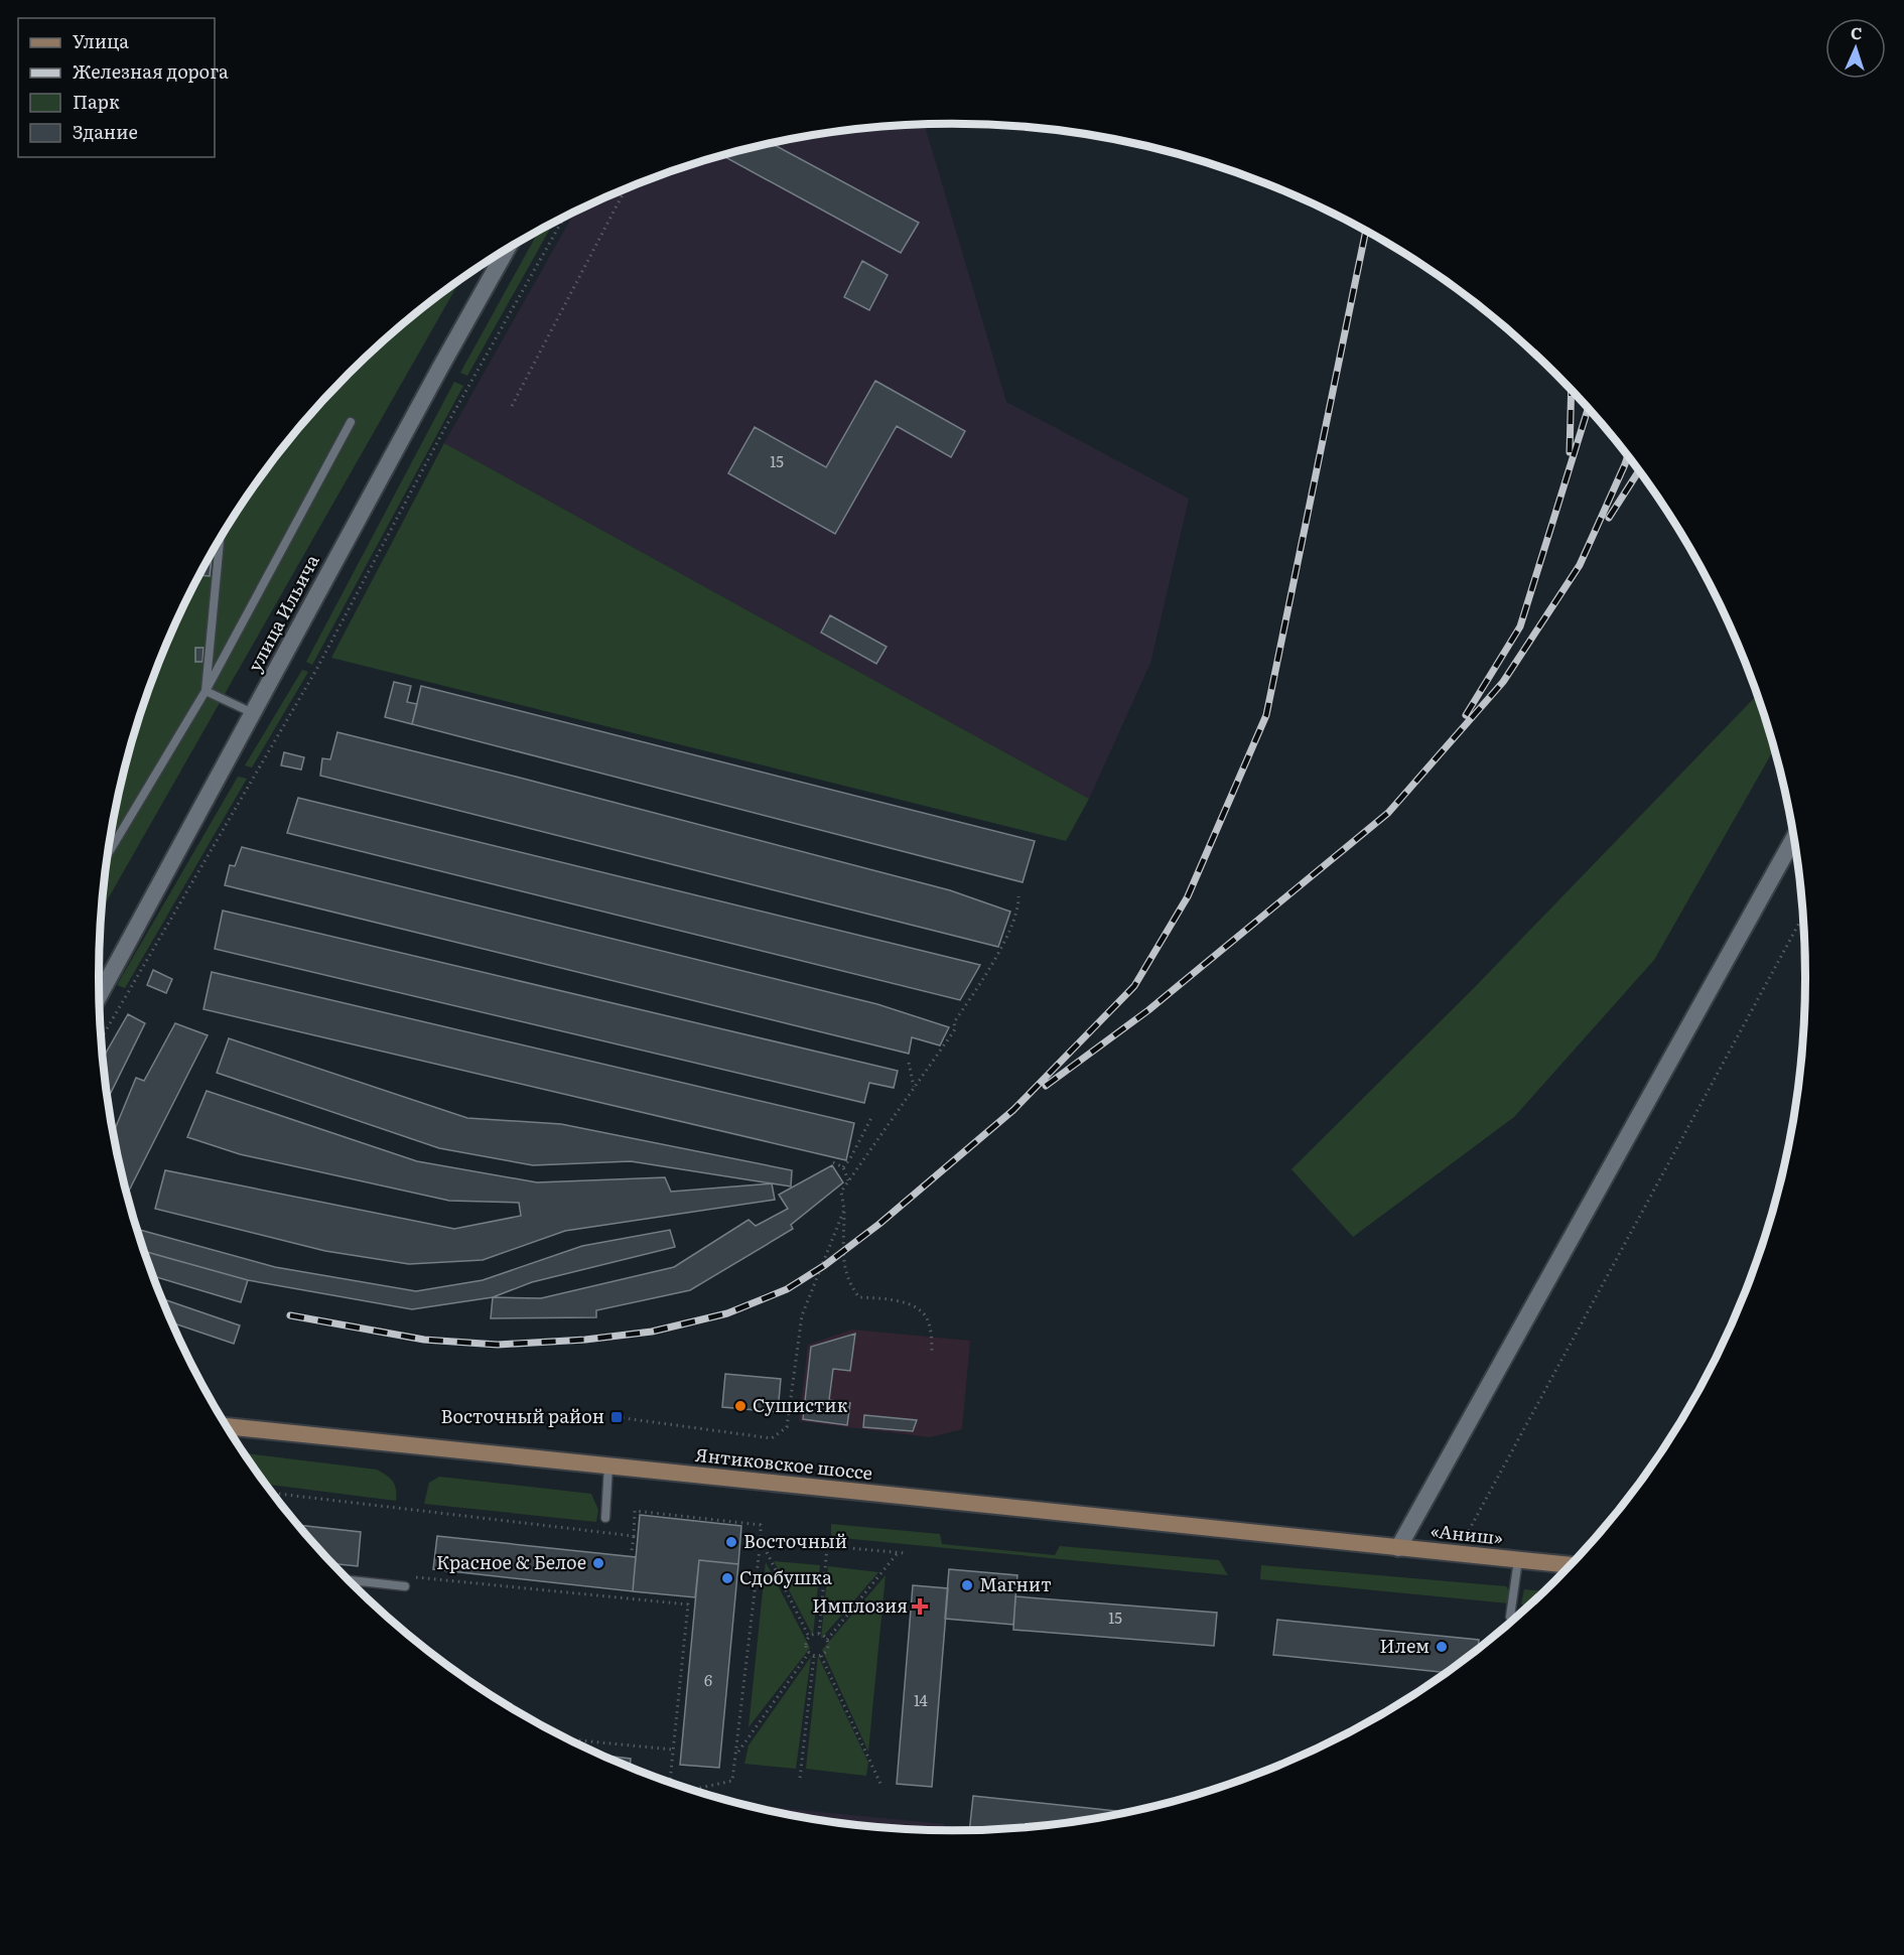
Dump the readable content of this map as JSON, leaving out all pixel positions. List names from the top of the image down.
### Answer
{
  "streets": {
    "main road": ["Янтиковское шоссе", "«Аниш»"],
    "street": ["улица Ильича"]
  },
  "crossings": [
    ["Янтиковское шоссе", "«Аниш»"]
  ],
  "places": {
    "other": [
      "Сушистик",
      "Восточный",
      "Красное & Белое",
      "Сдобушка",
      "Магнит",
      "Илем"
    ],
    "transit": ["Восточный район"],
    "health": ["Имплозия"]
  },
  "house_numbers": [
    "15",
    "15",
    "6",
    "14"
  ],
  "legend": [
    "Улица",
    "Железная дорога",
    "Парк",
    "Здание"
  ],
  "north": "top"
}
